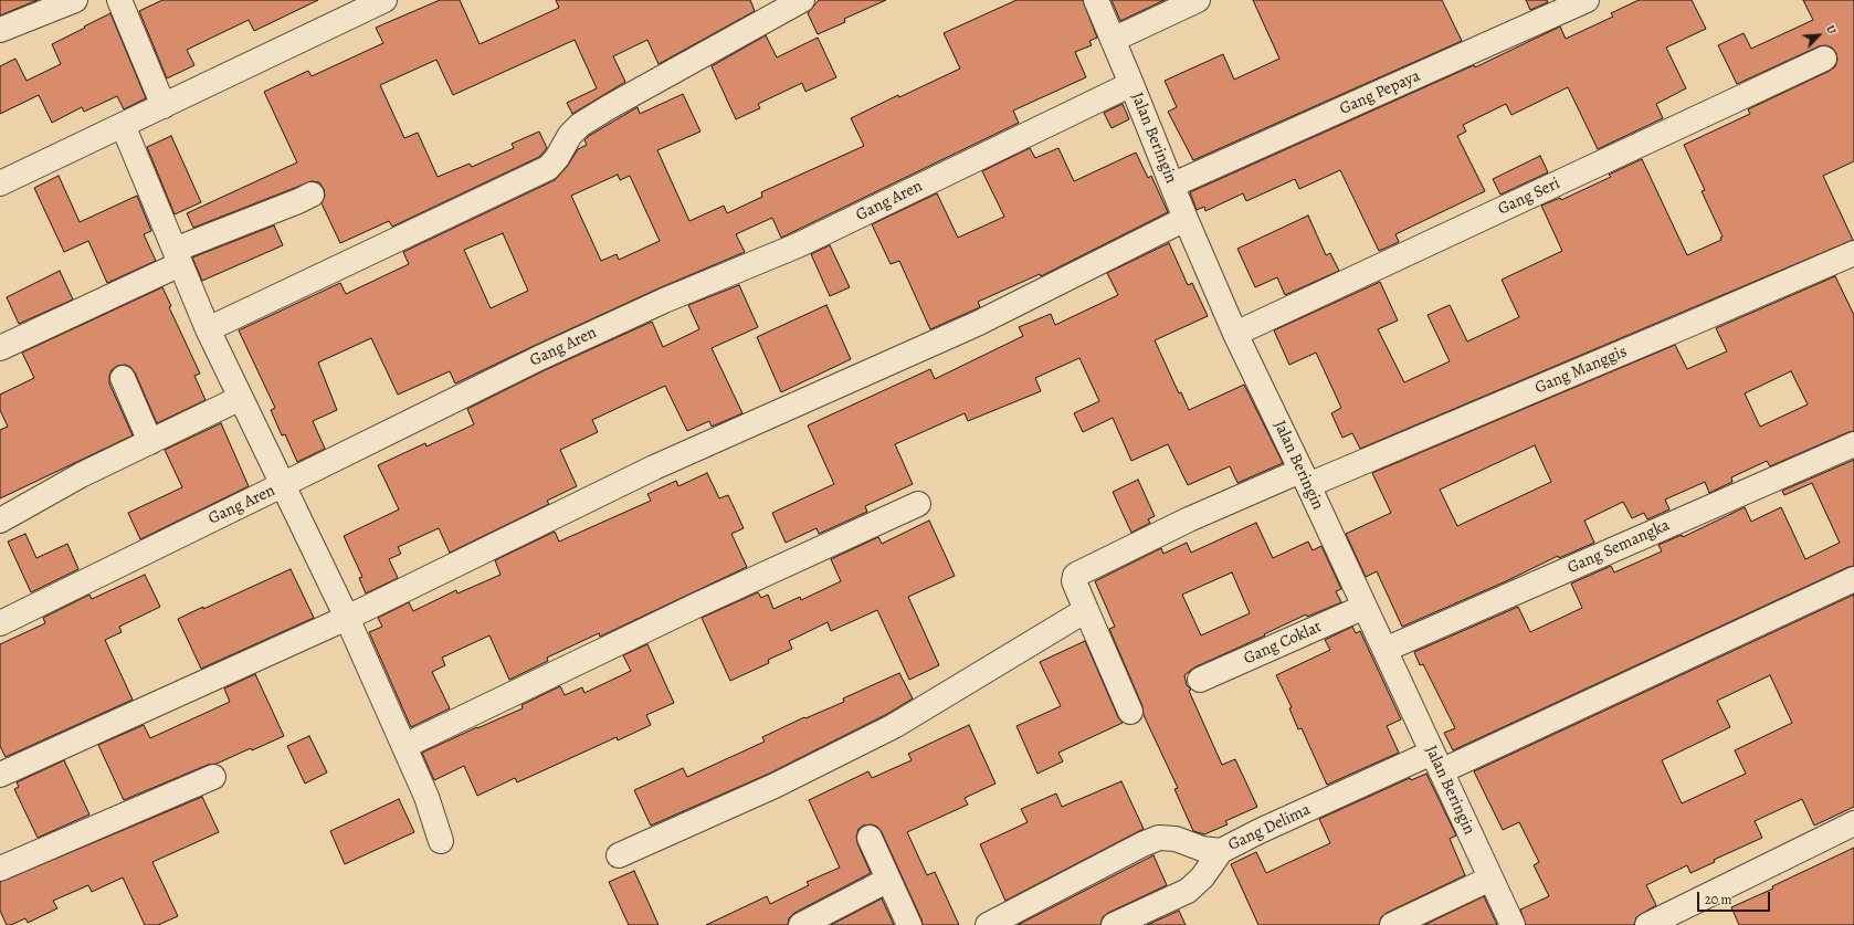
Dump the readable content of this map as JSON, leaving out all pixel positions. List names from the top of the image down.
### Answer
{
  "streets": {
    "street": [
      "Gang Pepaya",
      "Jalan Beringin",
      "Gang Seri",
      "Gang Aren",
      "Gang Manggis",
      "Gang Semangka",
      "Gang Coklat",
      "Gang Delima"
    ]
  },
  "crossings": [
    ["Gang Pepaya", "Jalan Beringin"],
    ["Jalan Beringin", "Gang Seri"],
    ["Jalan Beringin", "Gang Aren"],
    ["Jalan Beringin", "Gang Manggis"],
    ["Jalan Beringin", "Gang Semangka"],
    ["Jalan Beringin", "Gang Coklat"],
    ["Jalan Beringin", "Gang Delima"]
  ],
  "scale_bar": "20 m",
  "north": "top right"
}
